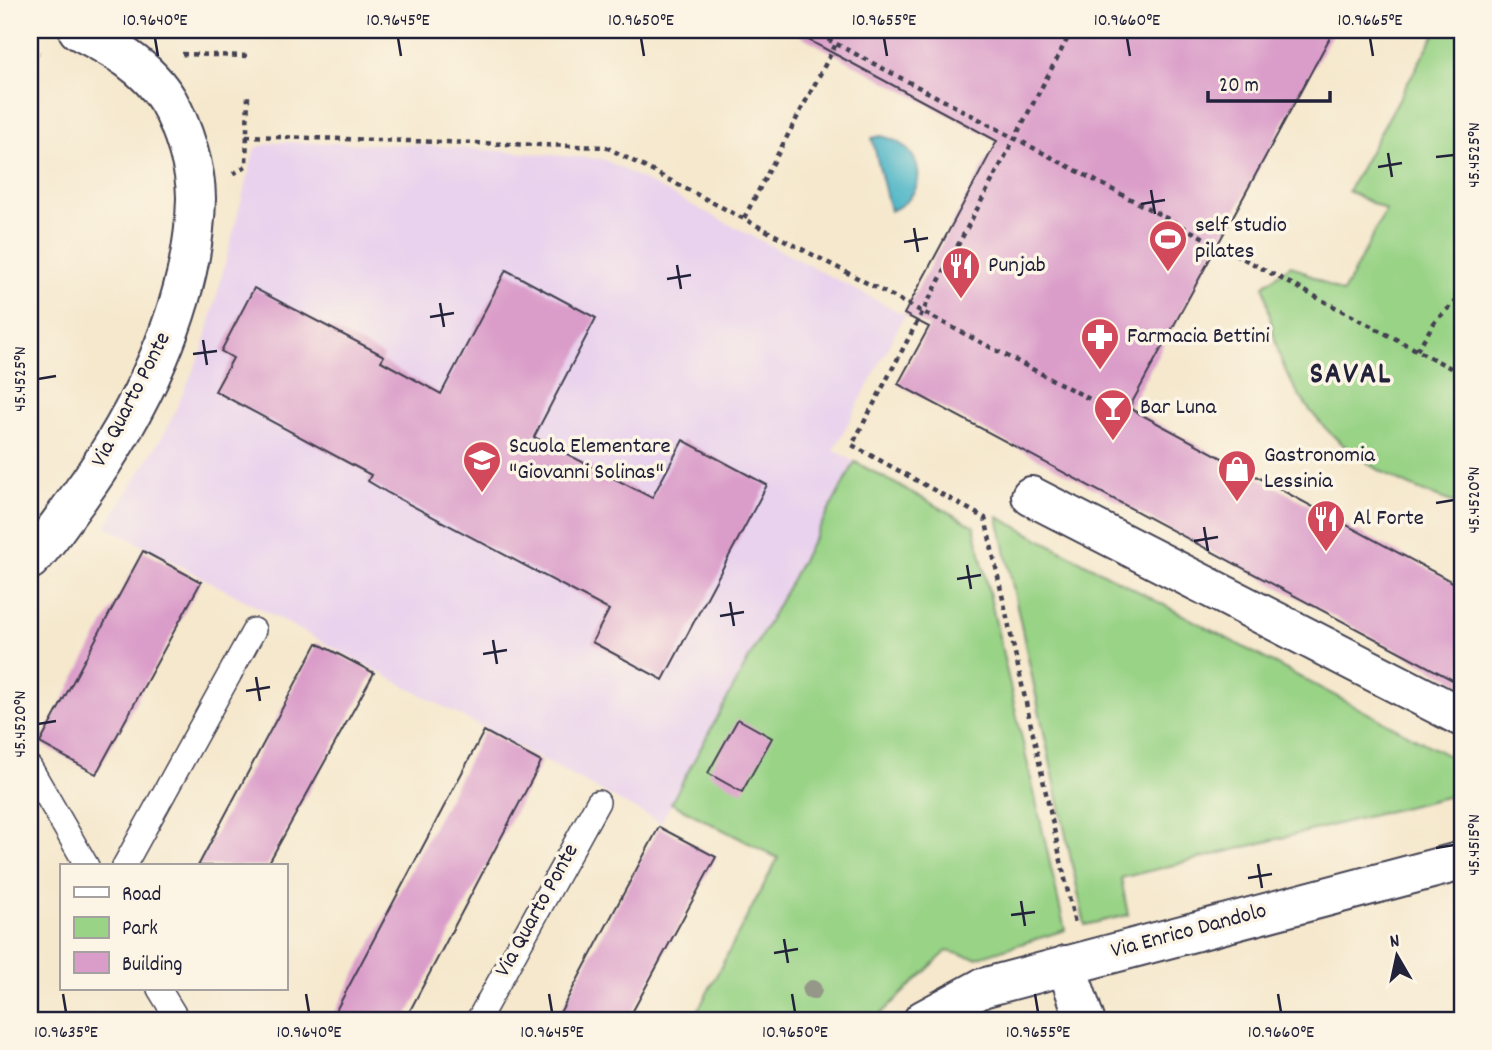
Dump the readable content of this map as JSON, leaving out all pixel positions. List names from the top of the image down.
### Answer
{
  "streets": {
    "street": ["Via Quarto Ponte", "Via Enrico Dandolo"]
  },
  "districts": ["SAVAL"],
  "places": {
    "sports": ["self studio pilates"],
    "restaurant": ["Punjab", "Al Forte"],
    "pharmacy": ["Farmacia Bettini"],
    "bar": ["Bar Luna"],
    "school or university": ["Scuola Elementare \"Giovanni Solinas\""],
    "shop": ["Gastronomia Lessinia"]
  },
  "legend": ["Road", "Park", "Building"],
  "scale_bar": "20 m",
  "north": "top",
  "coordinates": [
    "10.9640°E",
    "10.9645°E",
    "10.9650°E",
    "10.9655°E",
    "10.9660°E",
    "10.9665°E",
    "45.4525°N",
    "45.4520°N",
    "45.4515°N",
    "10.9635°E"
  ]
}
